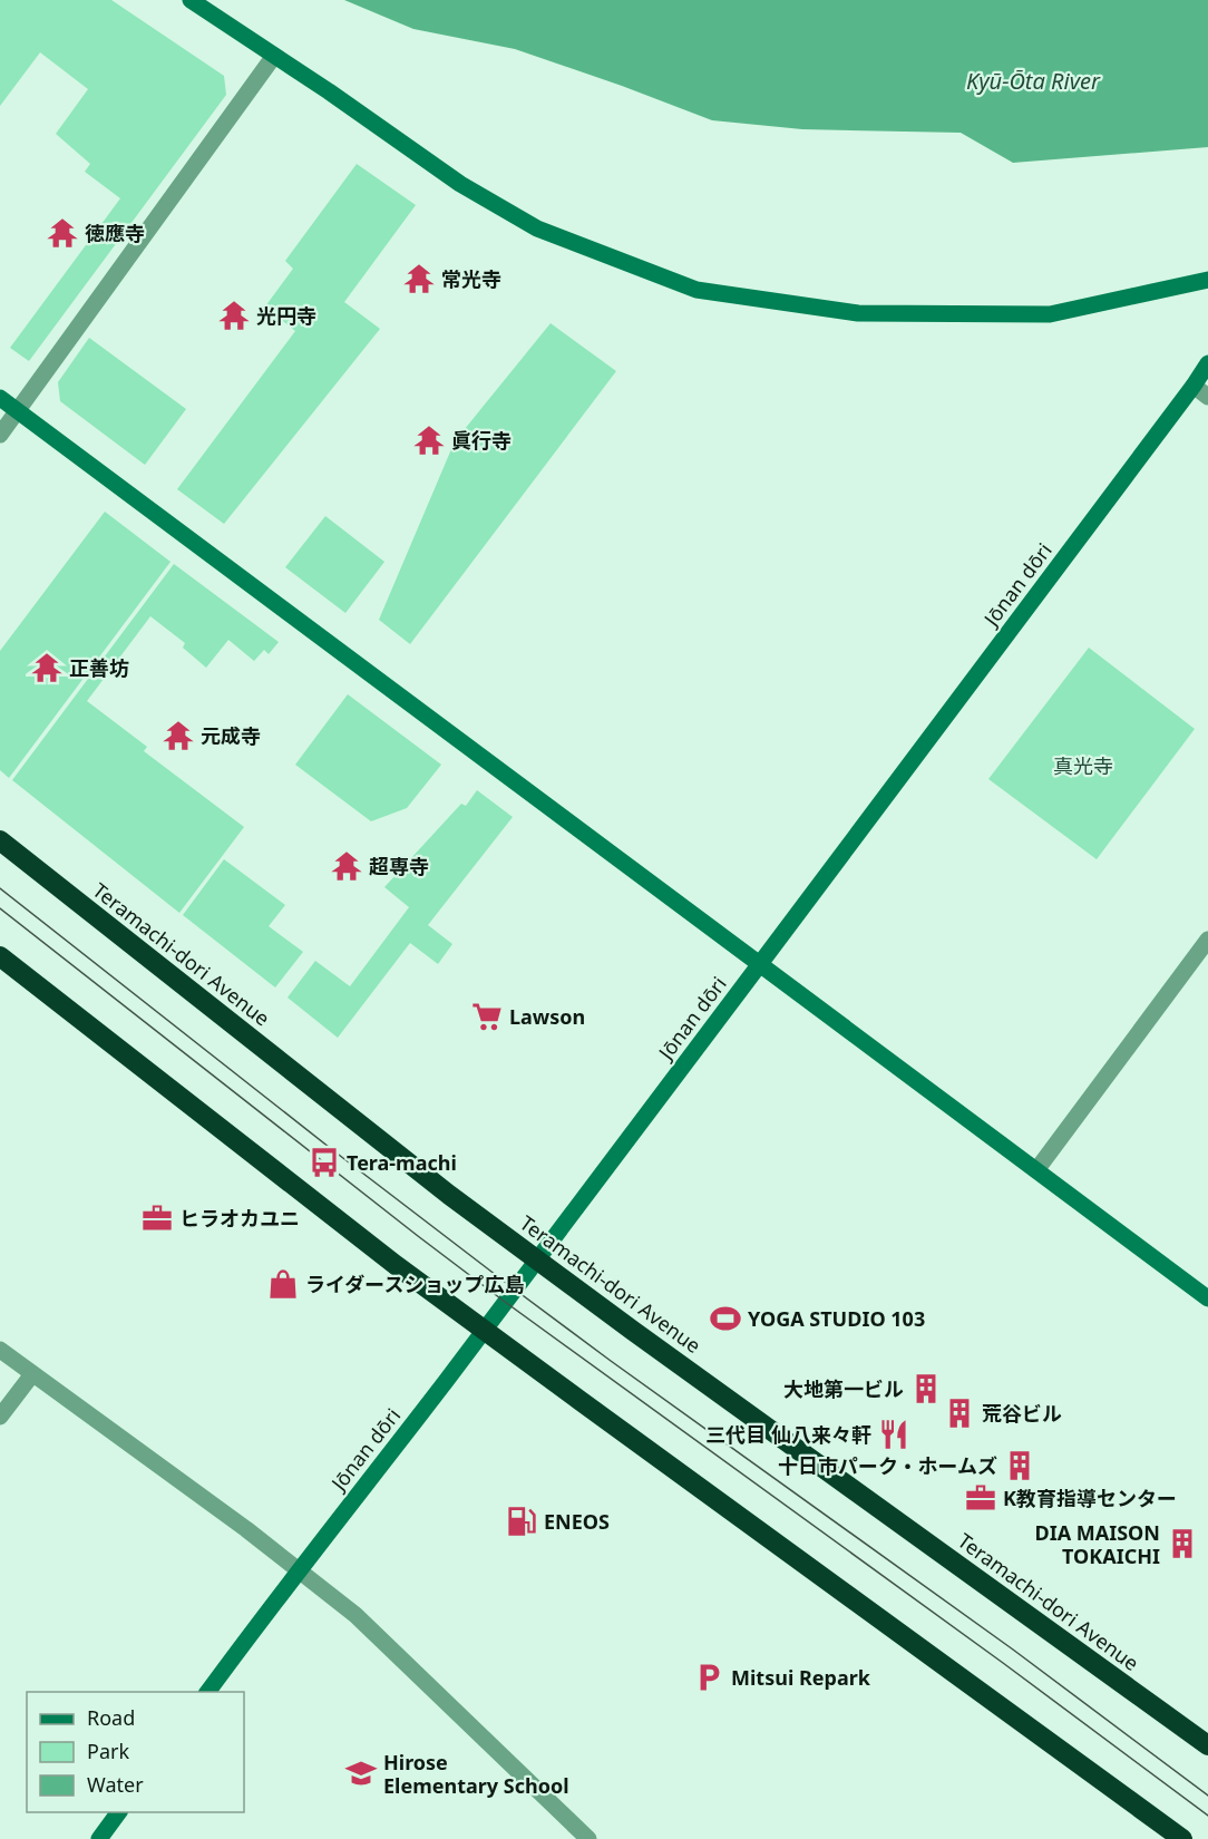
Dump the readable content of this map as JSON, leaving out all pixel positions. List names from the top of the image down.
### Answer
{
  "streets": {
    "highway": ["Teramachi-dori Avenue"],
    "street": ["Jōnan dōri"]
  },
  "crossings": [
    ["Jōnan dōri", "Teramachi-dori Avenue"]
  ],
  "water": ["Kyū-Ōta River"],
  "parks": ["真光寺"],
  "places": {
    "temple": [
      "徳應寺",
      "常光寺",
      "光円寺",
      "眞行寺",
      "正善坊",
      "元成寺",
      "超専寺"
    ],
    "supermarket": ["Lawson"],
    "bus stop": ["Tera-machi"],
    "office": ["ヒラオカユニ", "K教育指導センター"],
    "shop": ["ライダースショップ広島"],
    "sports": ["YOGA STUDIO 103"],
    "building": [
      "大地第一ビル",
      "荒谷ビル",
      "十日市パーク・ホームズ",
      "DIA MAISON TOKAICHI"
    ],
    "restaurant": ["三代目 仙八来々軒"],
    "fuel station": ["ENEOS"],
    "parking": ["Mitsui Repark"],
    "school or university": ["Hirose Elementary School"]
  },
  "legend": ["Road", "Park", "Water"]
}
